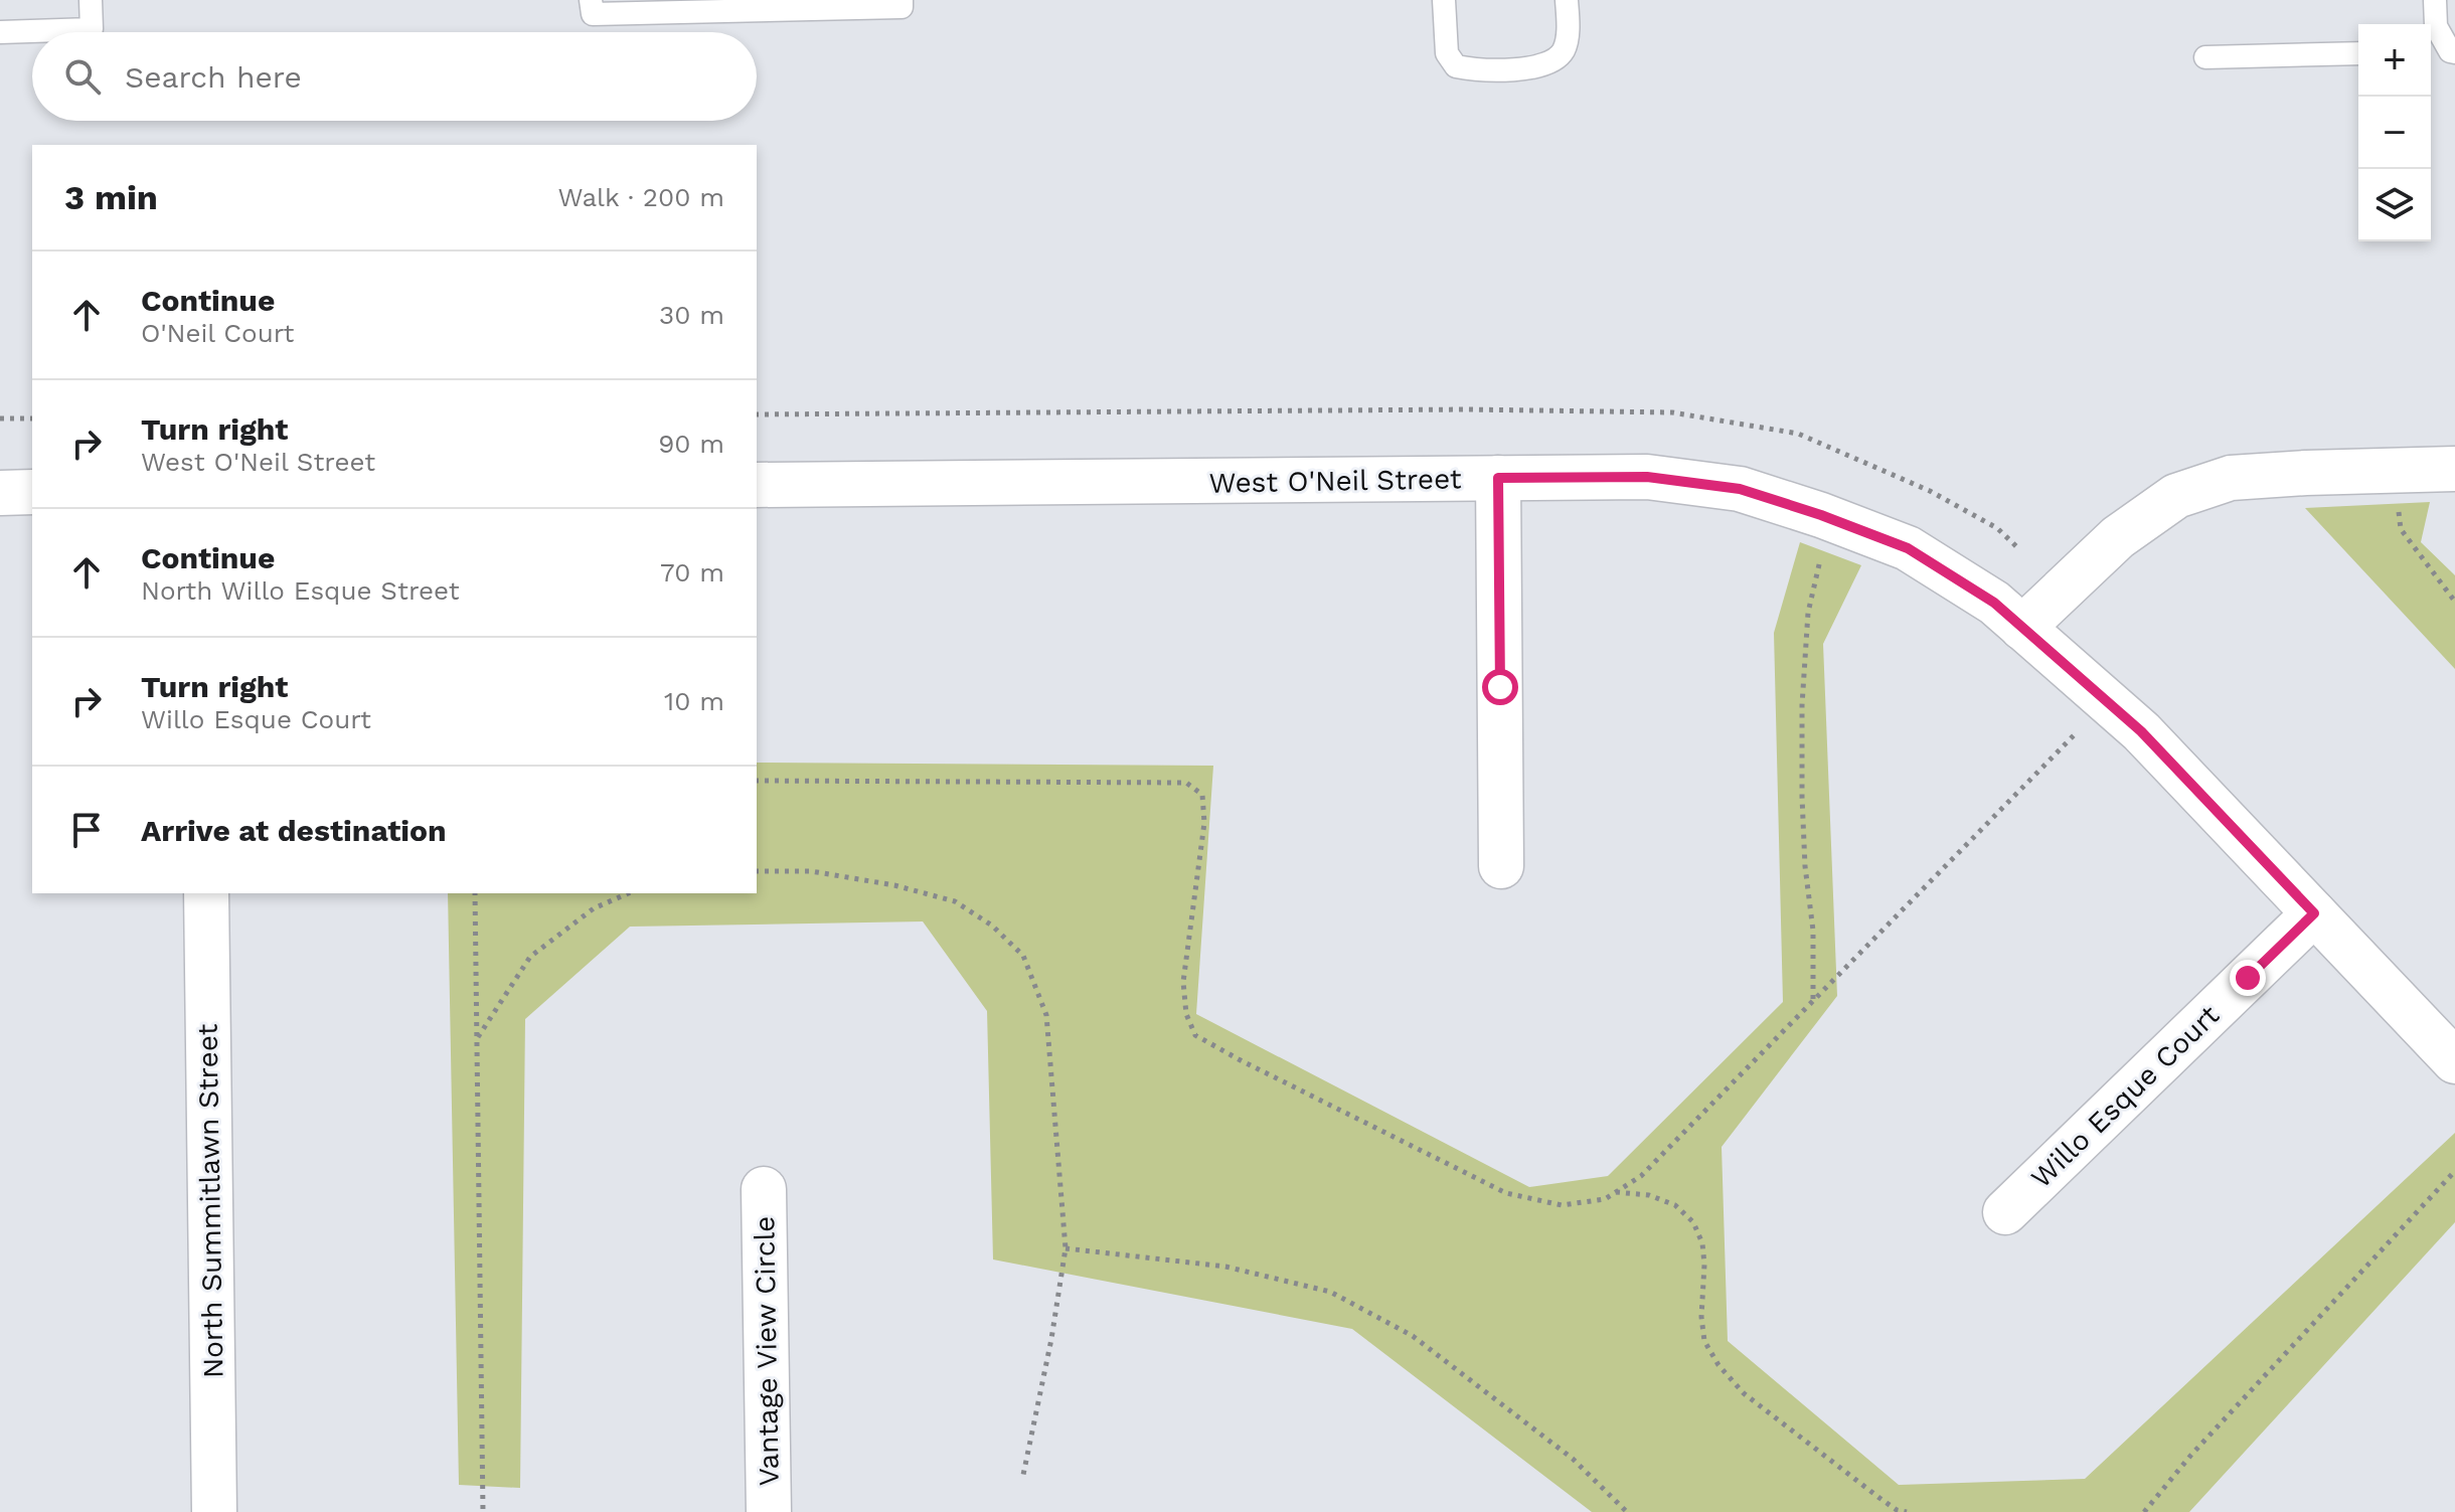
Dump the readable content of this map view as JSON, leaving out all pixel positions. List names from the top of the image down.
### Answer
{
  "streets": {
    "street": [
      "West O'Neil Street",
      "Willo Esque Court",
      "North Summitlawn Street",
      "Vantage View Circle"
    ]
  },
  "crossings": [
    ["West O'Neil Street", "Willo Esque Court"]
  ],
  "page": {
    "map_buttons": ["+", "−"],
    "search": "Search here",
    "heading": ["3 min", "Walk · 200 m"],
    "list": [
      ["Continue", "O'Neil Court", "30 m"],
      ["Turn right", "West O'Neil Street", "90 m"],
      ["Continue", "North Willo Esque Street", "70 m"],
      ["Turn right", "Willo Esque Court", "10 m"],
      "Arrive at destination"
    ]
  }
}
